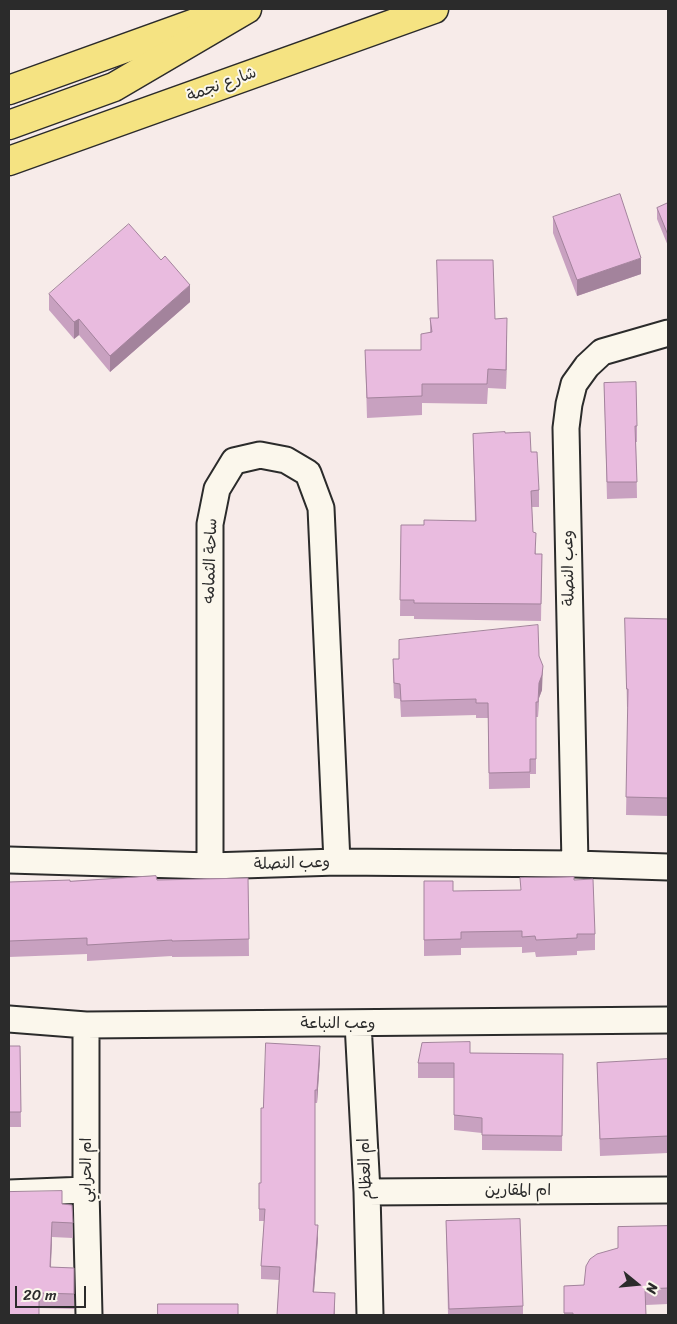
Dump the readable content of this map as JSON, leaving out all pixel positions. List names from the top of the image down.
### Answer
{
  "streets": {
    "main road": ["شارع نجمة"],
    "street": [
      "ساحة الثمامه",
      "وعب النصلة",
      "وعب النباعة",
      "ام العظام",
      "ام الحرابي",
      "ام المقارين"
    ]
  },
  "crossings": [
    ["ساحة الثمامه", "وعب النصلة"],
    ["وعب النباعة", "ام العظام"],
    ["وعب النباعة", "ام الحرابي"],
    ["ام العظام", "ام المقارين"]
  ],
  "scale_bar": "20 m",
  "north": "right"
}
